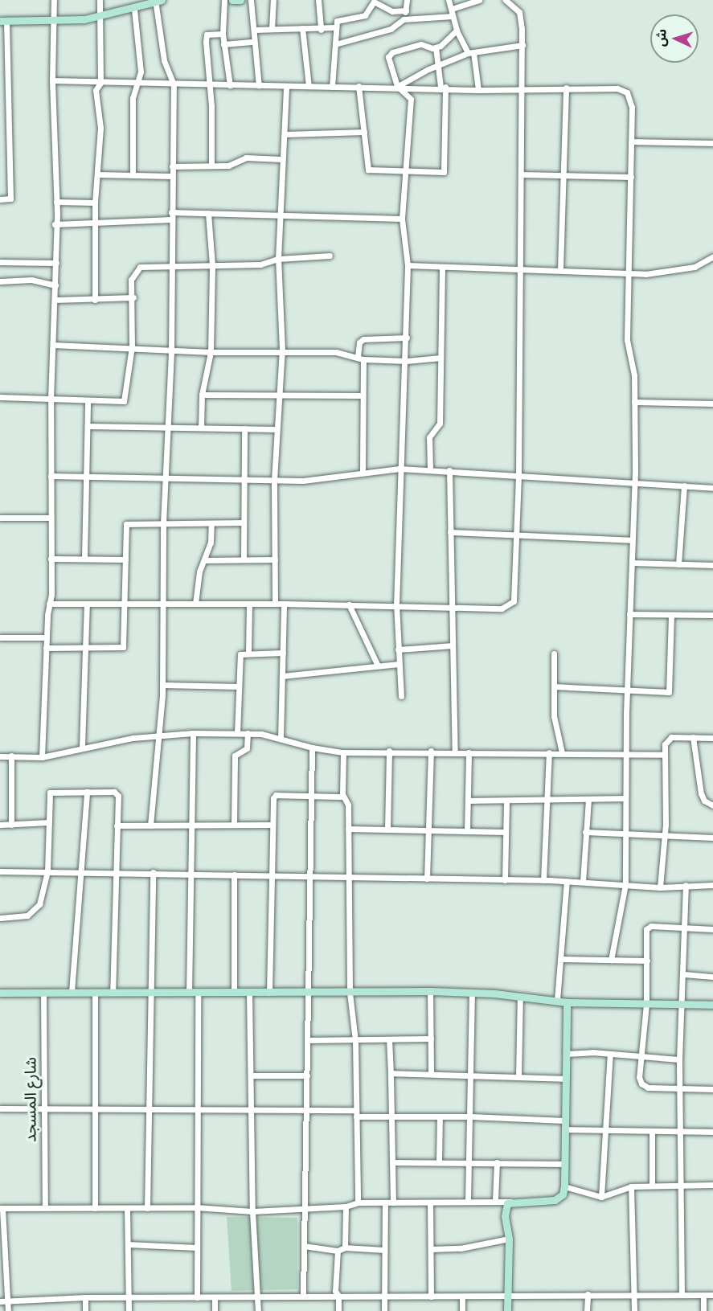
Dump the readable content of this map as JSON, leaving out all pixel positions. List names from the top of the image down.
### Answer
{
  "streets": {
    "street": ["شارع المسجد"]
  },
  "north": "left"
}
